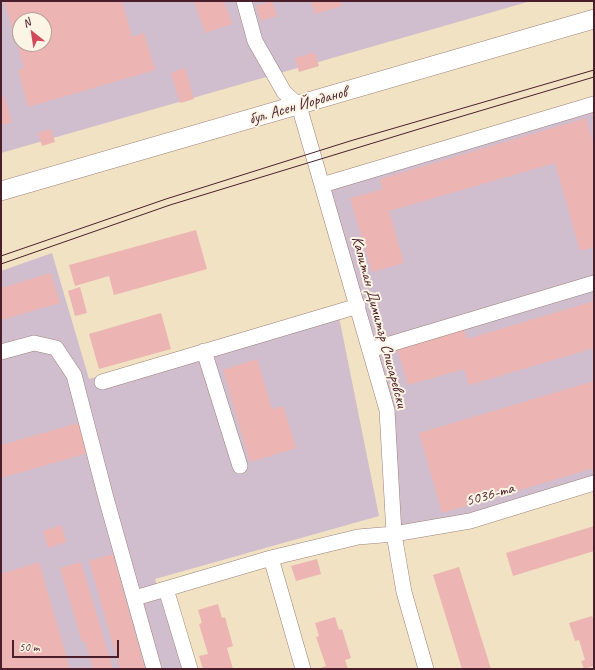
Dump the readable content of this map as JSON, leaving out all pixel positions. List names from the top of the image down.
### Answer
{
  "streets": {
    "main road": ["бул. Асен Йорданов"],
    "street": ["Капитан Димитър Списаревски", "5036-та"]
  },
  "crossings": [
    ["бул. Асен Йорданов", "Капитан Димитър Списаревски"],
    ["Капитан Димитър Списаревски", "5036-та"]
  ],
  "scale_bar": "50 m",
  "north": "top left"
}
